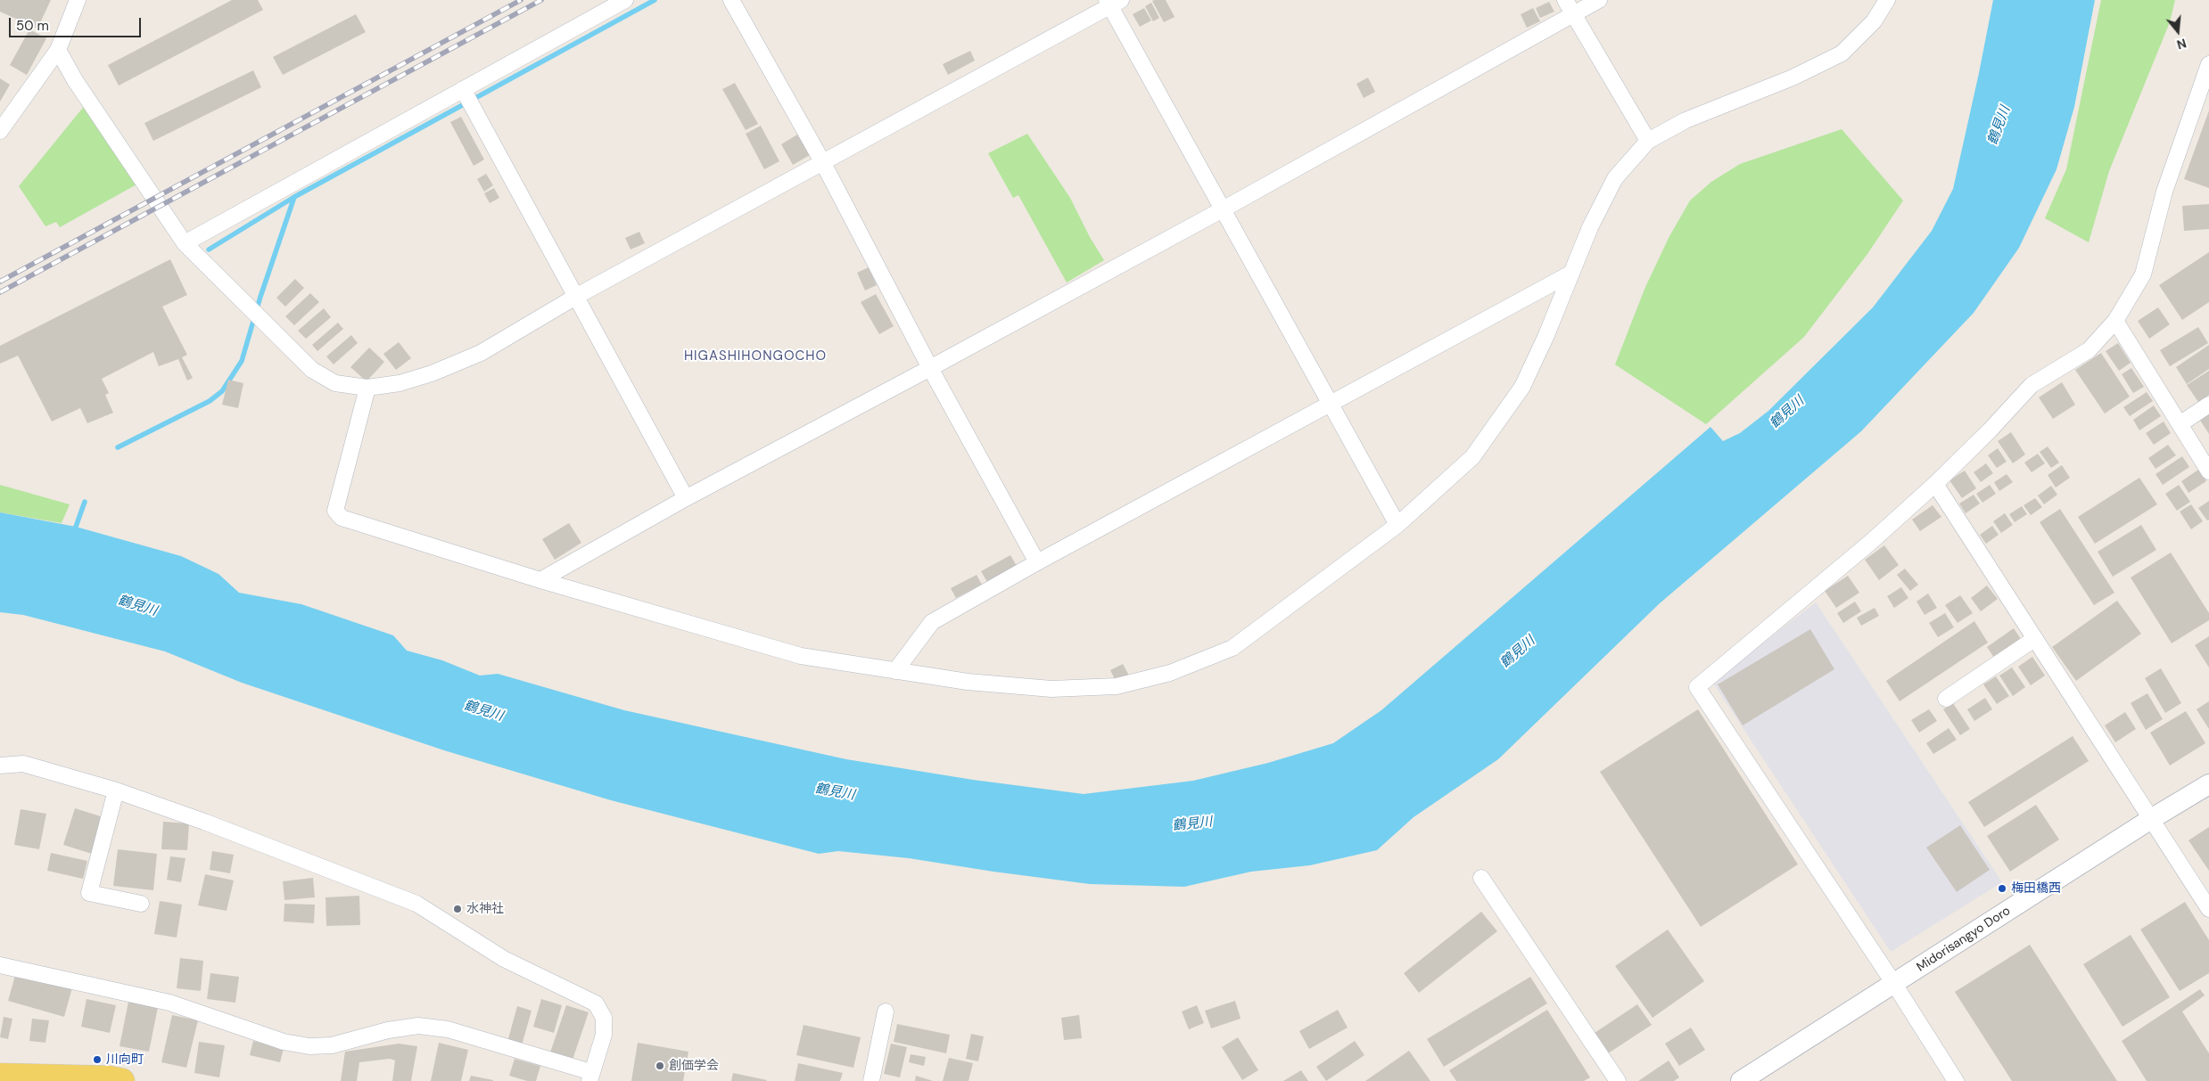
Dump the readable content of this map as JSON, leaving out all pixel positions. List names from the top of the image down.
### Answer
{
  "streets": {
    "street": ["Midorisangyo Doro"]
  },
  "districts": ["HIGASHIHONGOCHO"],
  "water": ["鶴見川"],
  "places": [
    "梅田橋西",
    "水神社",
    "川向町",
    "創価学会"
  ],
  "scale_bar": "50 m",
  "north": "bottom"
}
